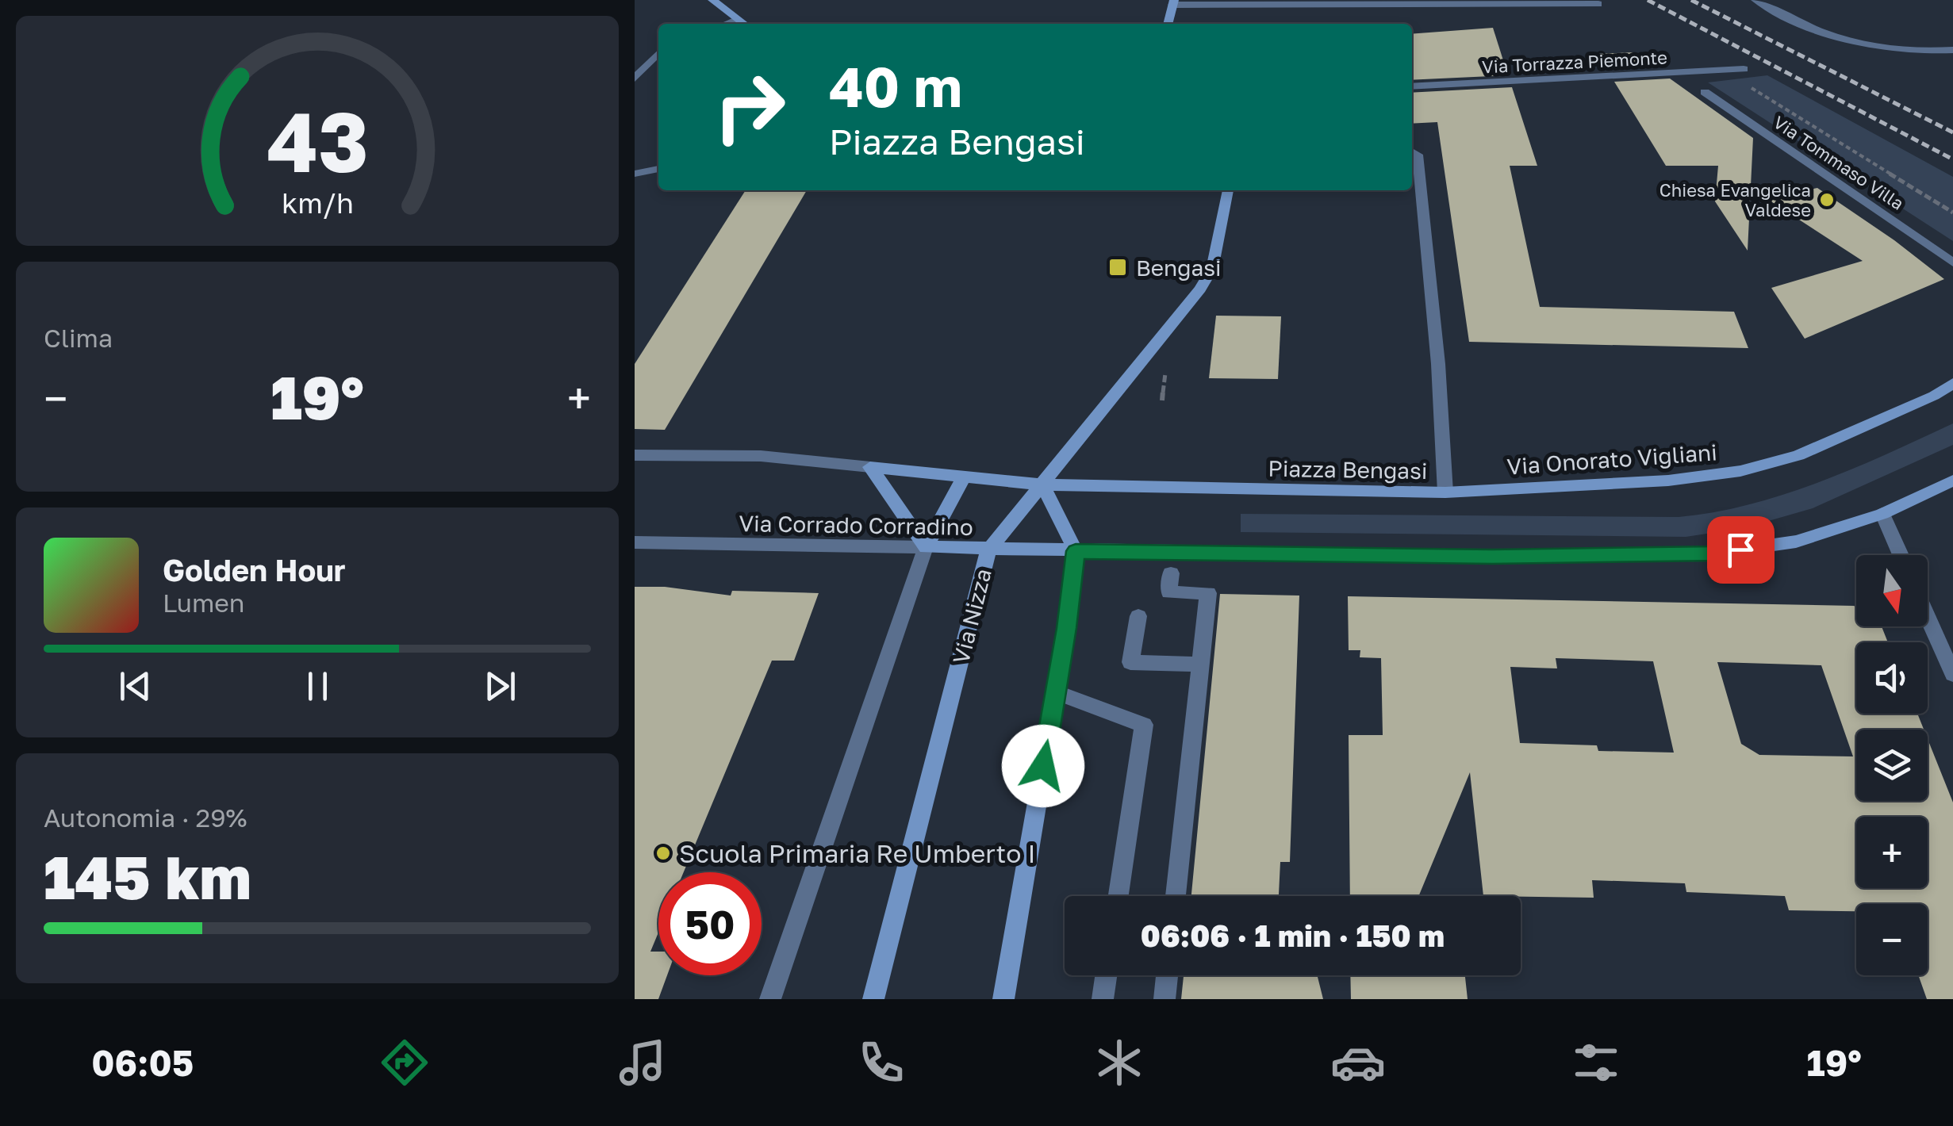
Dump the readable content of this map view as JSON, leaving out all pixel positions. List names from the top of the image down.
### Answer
{
  "streets": {
    "main road": [
      "Via Onorato Vigliani",
      "Piazza Bengasi",
      "Via Corrado Corradino",
      "Via Nizza"
    ],
    "street": ["Via Torrazza Piemonte", "Via Tommaso Villa"]
  },
  "crossings": [
    ["Via Onorato Vigliani", "Piazza Bengasi"],
    ["Piazza Bengasi", "Via Nizza"],
    ["Via Corrado Corradino", "Via Nizza"]
  ],
  "places": {
    "other": ["Chiesa Evangelica Valdese", "Scuola Primaria Re Umberto I"],
    "transit": ["Bengasi"]
  },
  "north": "bottom",
  "page": {
    "turn": ["40 m", "Piazza Bengasi"],
    "tile": [
      "Clima",
      ["Autonomia · 29%", "145 km"]
    ],
    "heat": ["−", "19°", "+"],
    "song": ["Golden Hour", "Lumen"],
    "map_buttons": ["+", "−"],
    "limit": "50",
    "trip": "06:06 · 1 min · 150 m",
    "tabs": ["06:05", "19°"],
    "gauge": ["43", "km/h"]
  }
}
